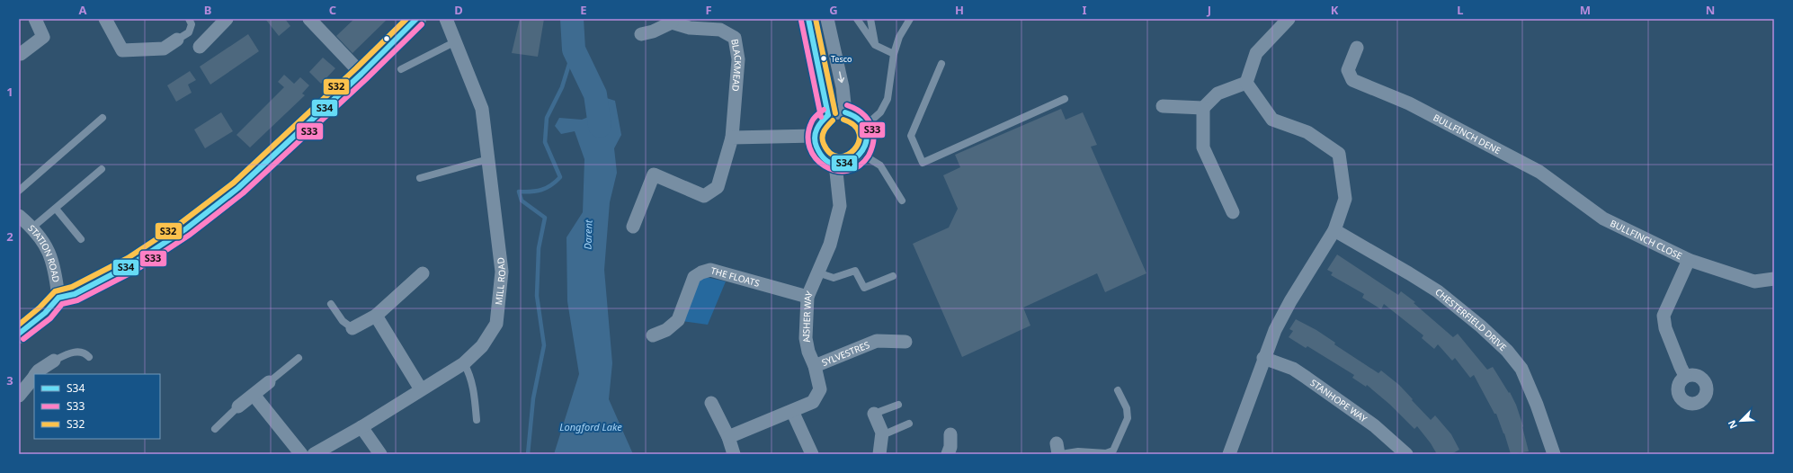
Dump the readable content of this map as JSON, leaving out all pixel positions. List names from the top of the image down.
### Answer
{
  "streets": {
    "street": [
      "BLACKMEAD",
      "BULLFINCH DENE",
      "BULLFINCH CLOSE",
      "STATION ROAD",
      "THE FLOATS",
      "MILL ROAD",
      "AISHER WAY",
      "CHESTERFIELD DRIVE",
      "SYLVESTRES",
      "STANHOPE WAY"
    ]
  },
  "crossings": [
    ["BULLFINCH DENE", "BULLFINCH CLOSE"],
    ["THE FLOATS", "AISHER WAY"],
    ["AISHER WAY", "SYLVESTRES"]
  ],
  "water": ["Darent", "Longford Lake"],
  "places": ["Tesco"],
  "lines": ["transit line S34", "transit line S32", "transit line S33"],
  "legend": ["S34", "S33", "S32"],
  "north": "bottom left",
  "grid": {
    "columns": [
      "A",
      "B",
      "C",
      "D",
      "E",
      "F",
      "G",
      "H",
      "I",
      "J",
      "K",
      "L",
      "M",
      "N"
    ],
    "rows": ["1", "2", "3"]
  }
}
